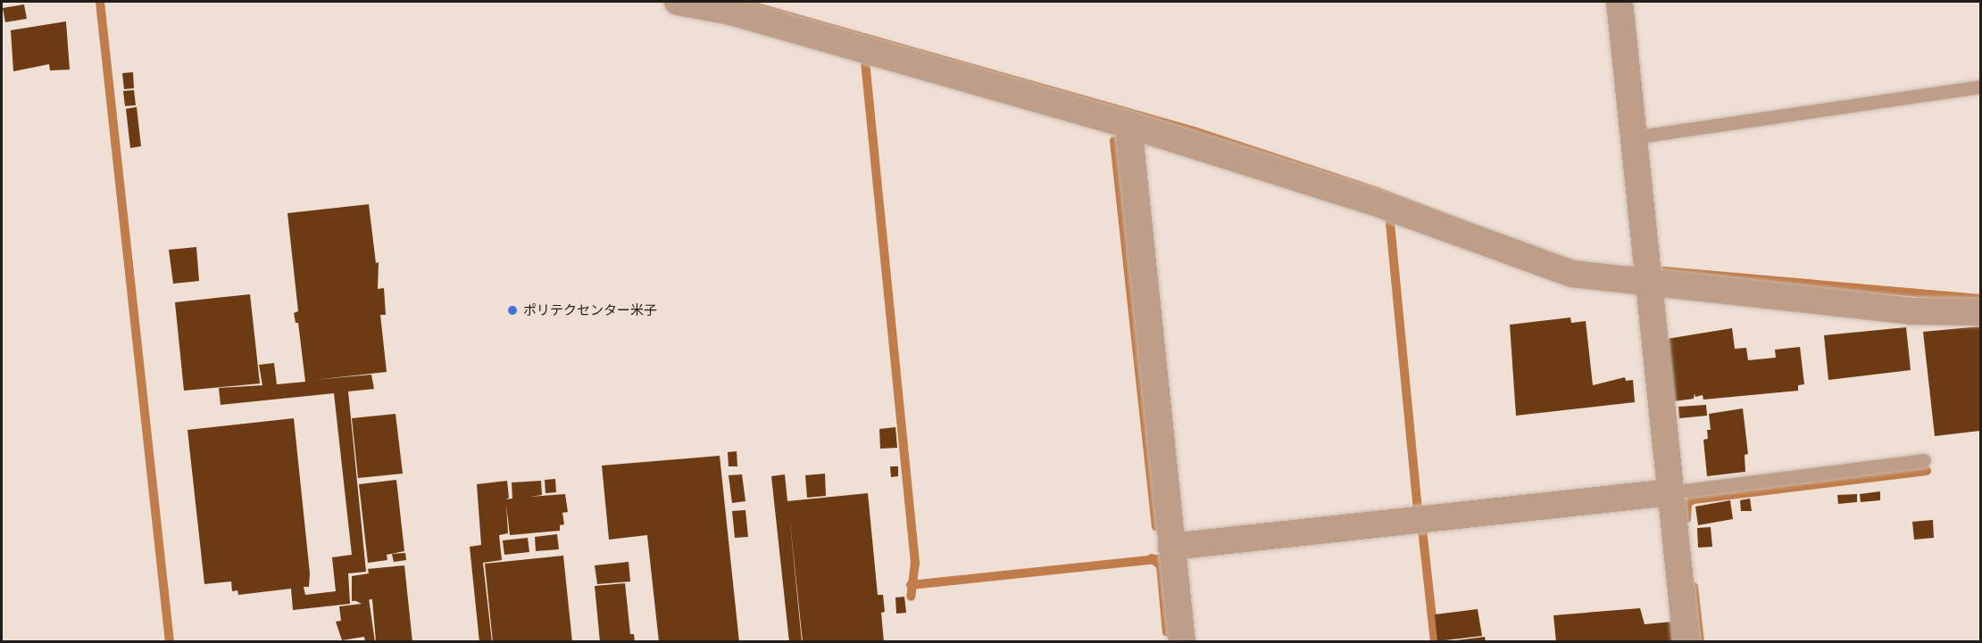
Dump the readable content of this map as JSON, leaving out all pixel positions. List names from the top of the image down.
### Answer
{
  "places": ["ポリテクセンター米子"]
}
